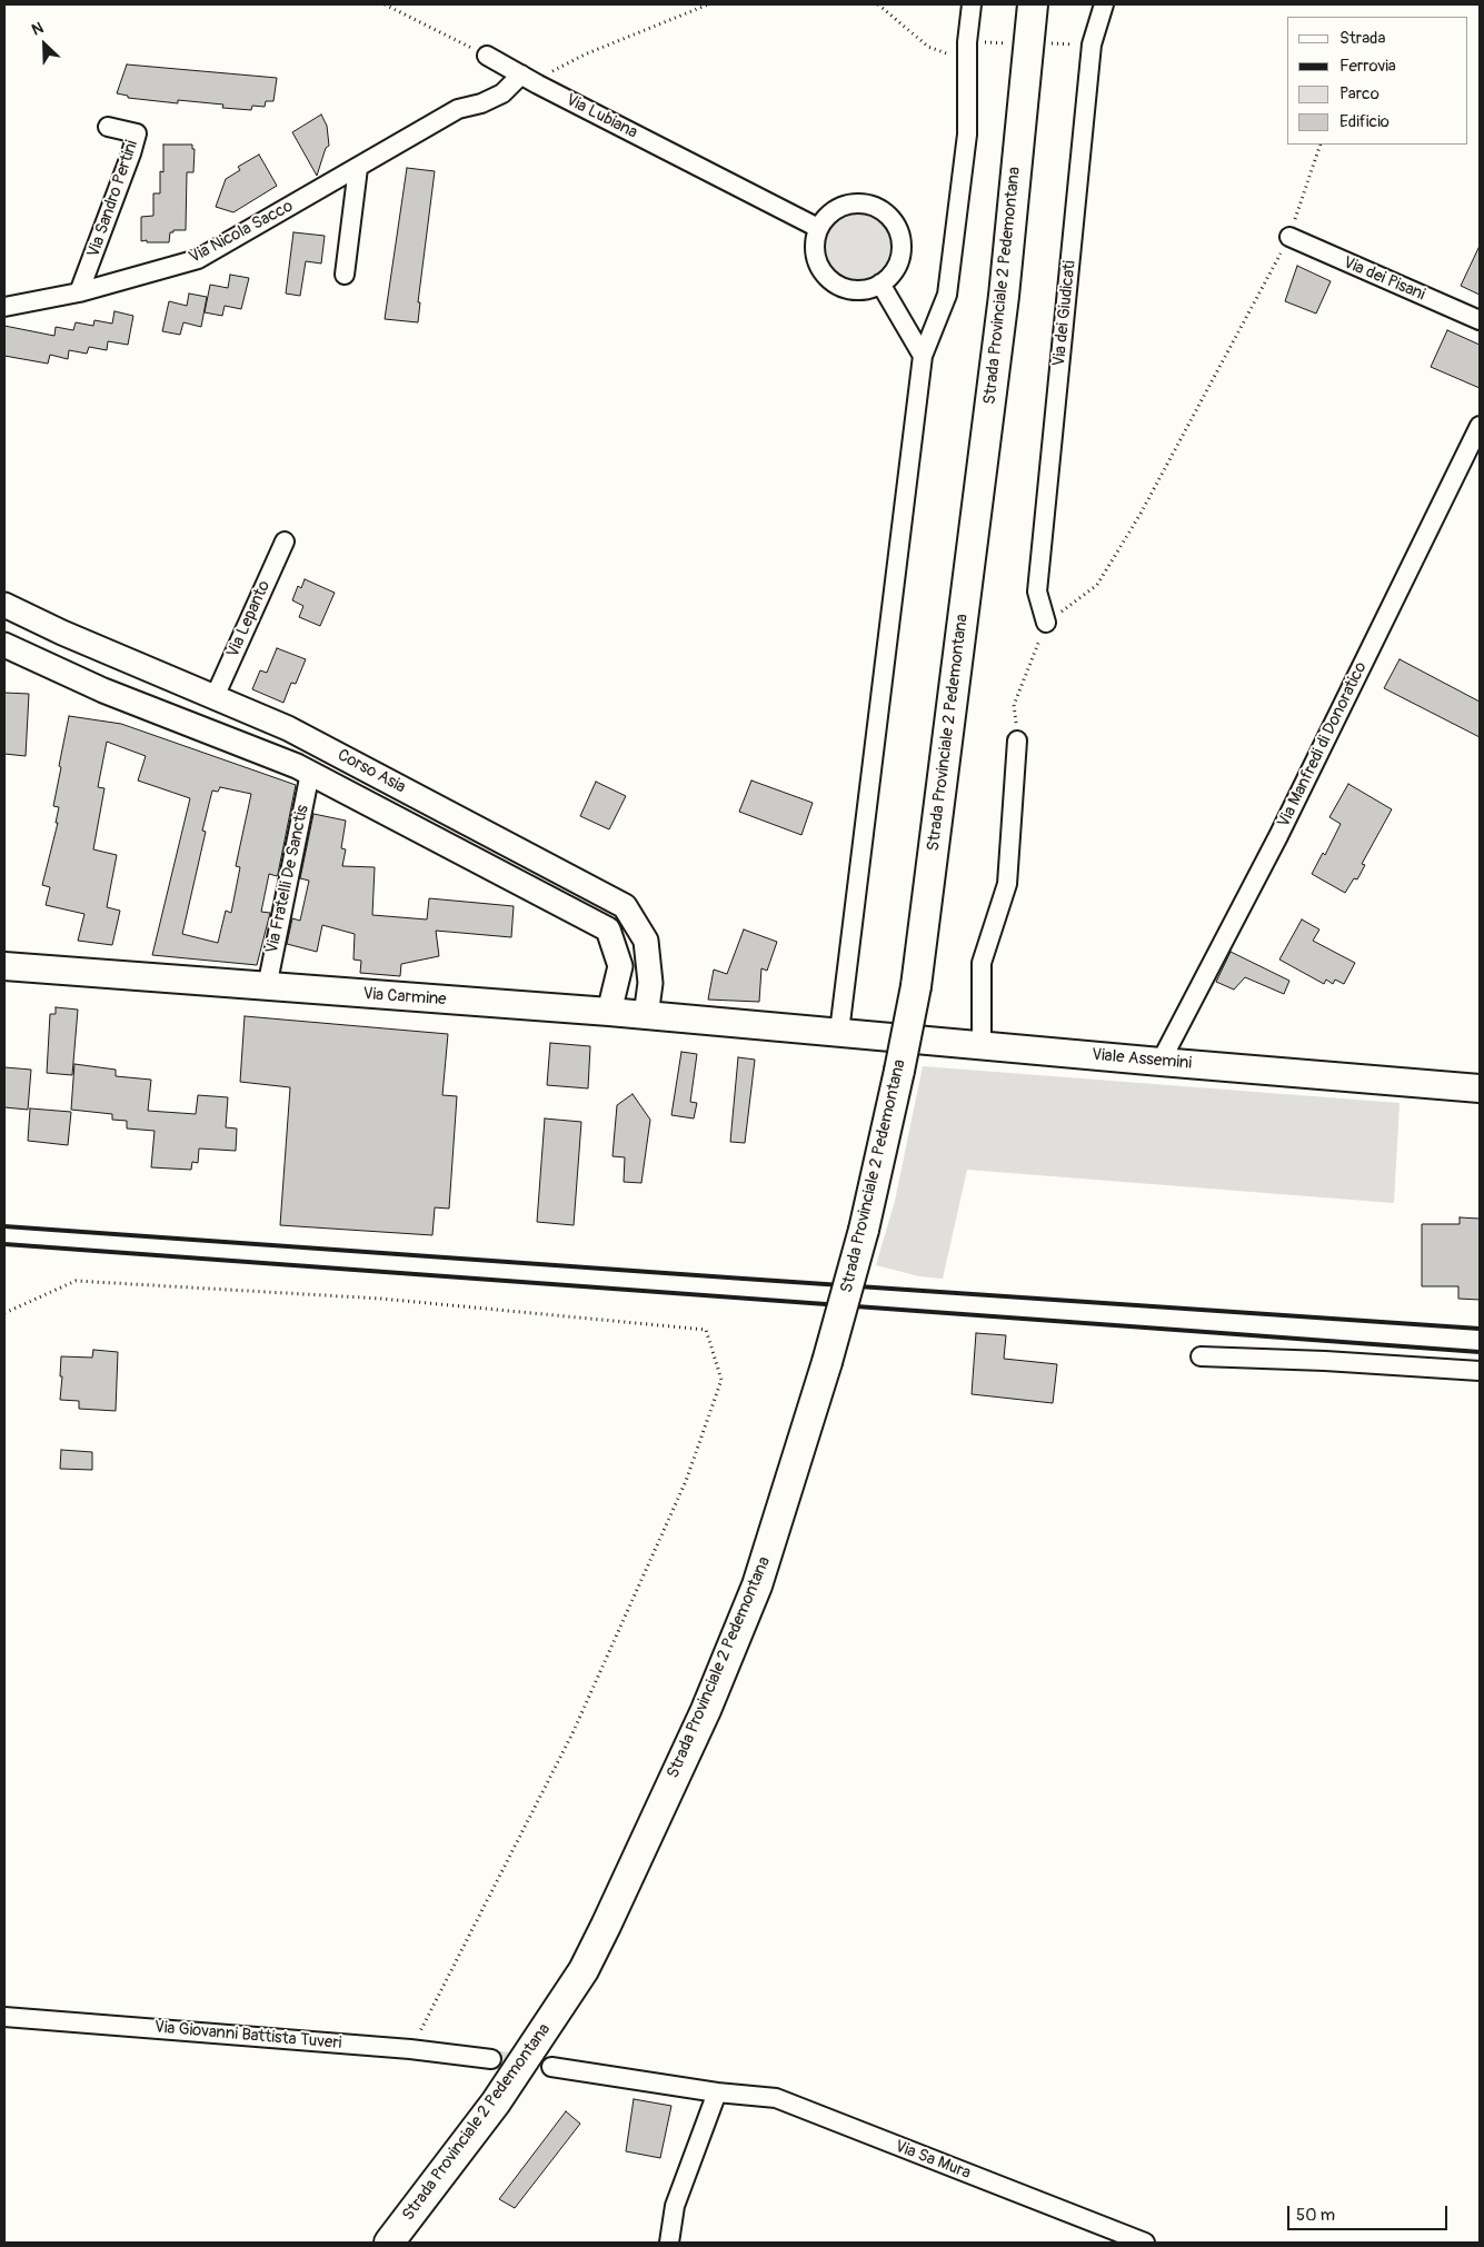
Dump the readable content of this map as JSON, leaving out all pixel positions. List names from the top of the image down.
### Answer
{
  "streets": {
    "main road": ["Strada Provinciale 2 Pedemontana", "Via Carmine", "Viale Assemini"],
    "street": [
      "Via Lubiana",
      "Via Sandro Pertini",
      "Via Nicola Sacco",
      "Via dei Pisani",
      "Via dei Giudicati",
      "Via Lepanto",
      "Via Manfredi di Donoratico",
      "Corso Asia",
      "Via Fratelli De Sanctis",
      "Via Giovanni Battista Tuveri",
      "Via Sa Mura"
    ]
  },
  "crossings": [
    ["Via Lubiana", "Via Nicola Sacco"],
    ["Via Sandro Pertini", "Via Nicola Sacco"],
    ["Via Lepanto", "Corso Asia"],
    ["Via Manfredi di Donoratico", "Viale Assemini"],
    ["Corso Asia", "Via Fratelli De Sanctis"],
    ["Corso Asia", "Via Carmine"],
    ["Via Fratelli De Sanctis", "Via Carmine"],
    ["Via Carmine", "Viale Assemini"]
  ],
  "legend": [
    "Strada",
    "Ferrovia",
    "Parco",
    "Edificio"
  ],
  "scale_bar": "50 m",
  "north": "top left"
}
